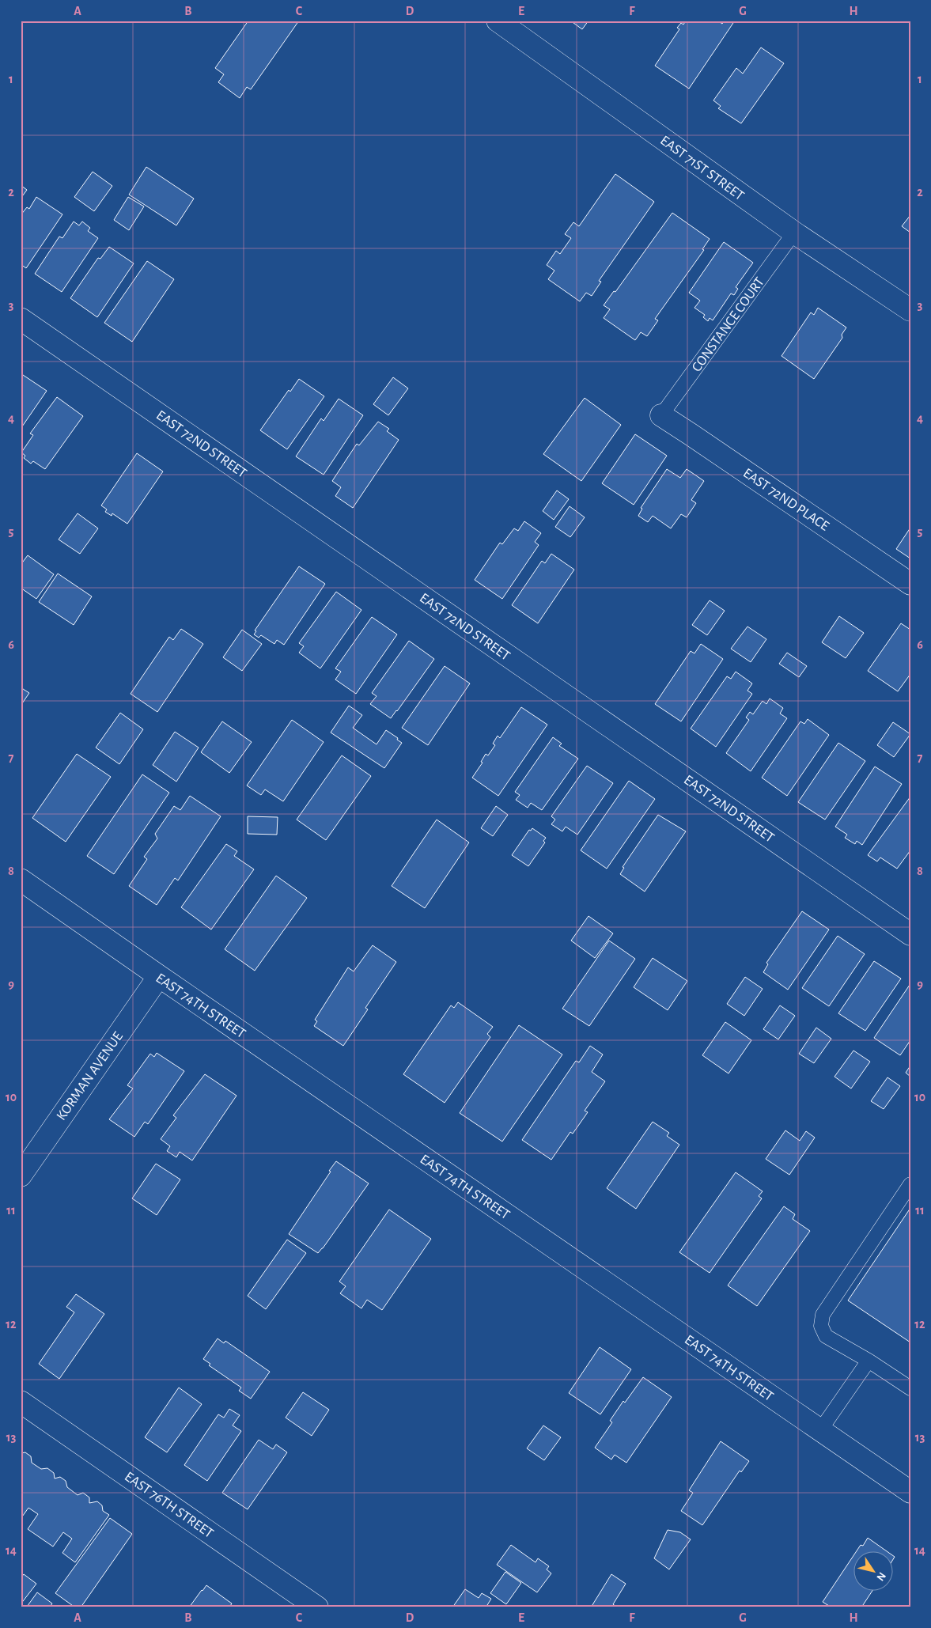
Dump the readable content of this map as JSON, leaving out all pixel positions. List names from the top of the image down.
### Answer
{
  "streets": {
    "street": [
      "EAST 71ST STREET",
      "EAST 72ND STREET",
      "EAST 72ND PLACE",
      "EAST 74TH STREET",
      "KORMAN AVENUE",
      "EAST 76TH STREET"
    ],
    "lane": ["CONSTANCE COURT"]
  },
  "crossings": [
    ["EAST 71ST STREET", "CONSTANCE COURT"],
    ["CONSTANCE COURT", "EAST 72ND PLACE"],
    ["EAST 74TH STREET", "KORMAN AVENUE"]
  ],
  "north": "bottom right",
  "grid": {
    "columns": [
      "A",
      "B",
      "C",
      "D",
      "E",
      "F",
      "G",
      "H"
    ],
    "rows": [
      "1",
      "2",
      "3",
      "4",
      "5",
      "6",
      "7",
      "8",
      "9",
      "10",
      "11",
      "12",
      "13",
      "14"
    ]
  }
}
